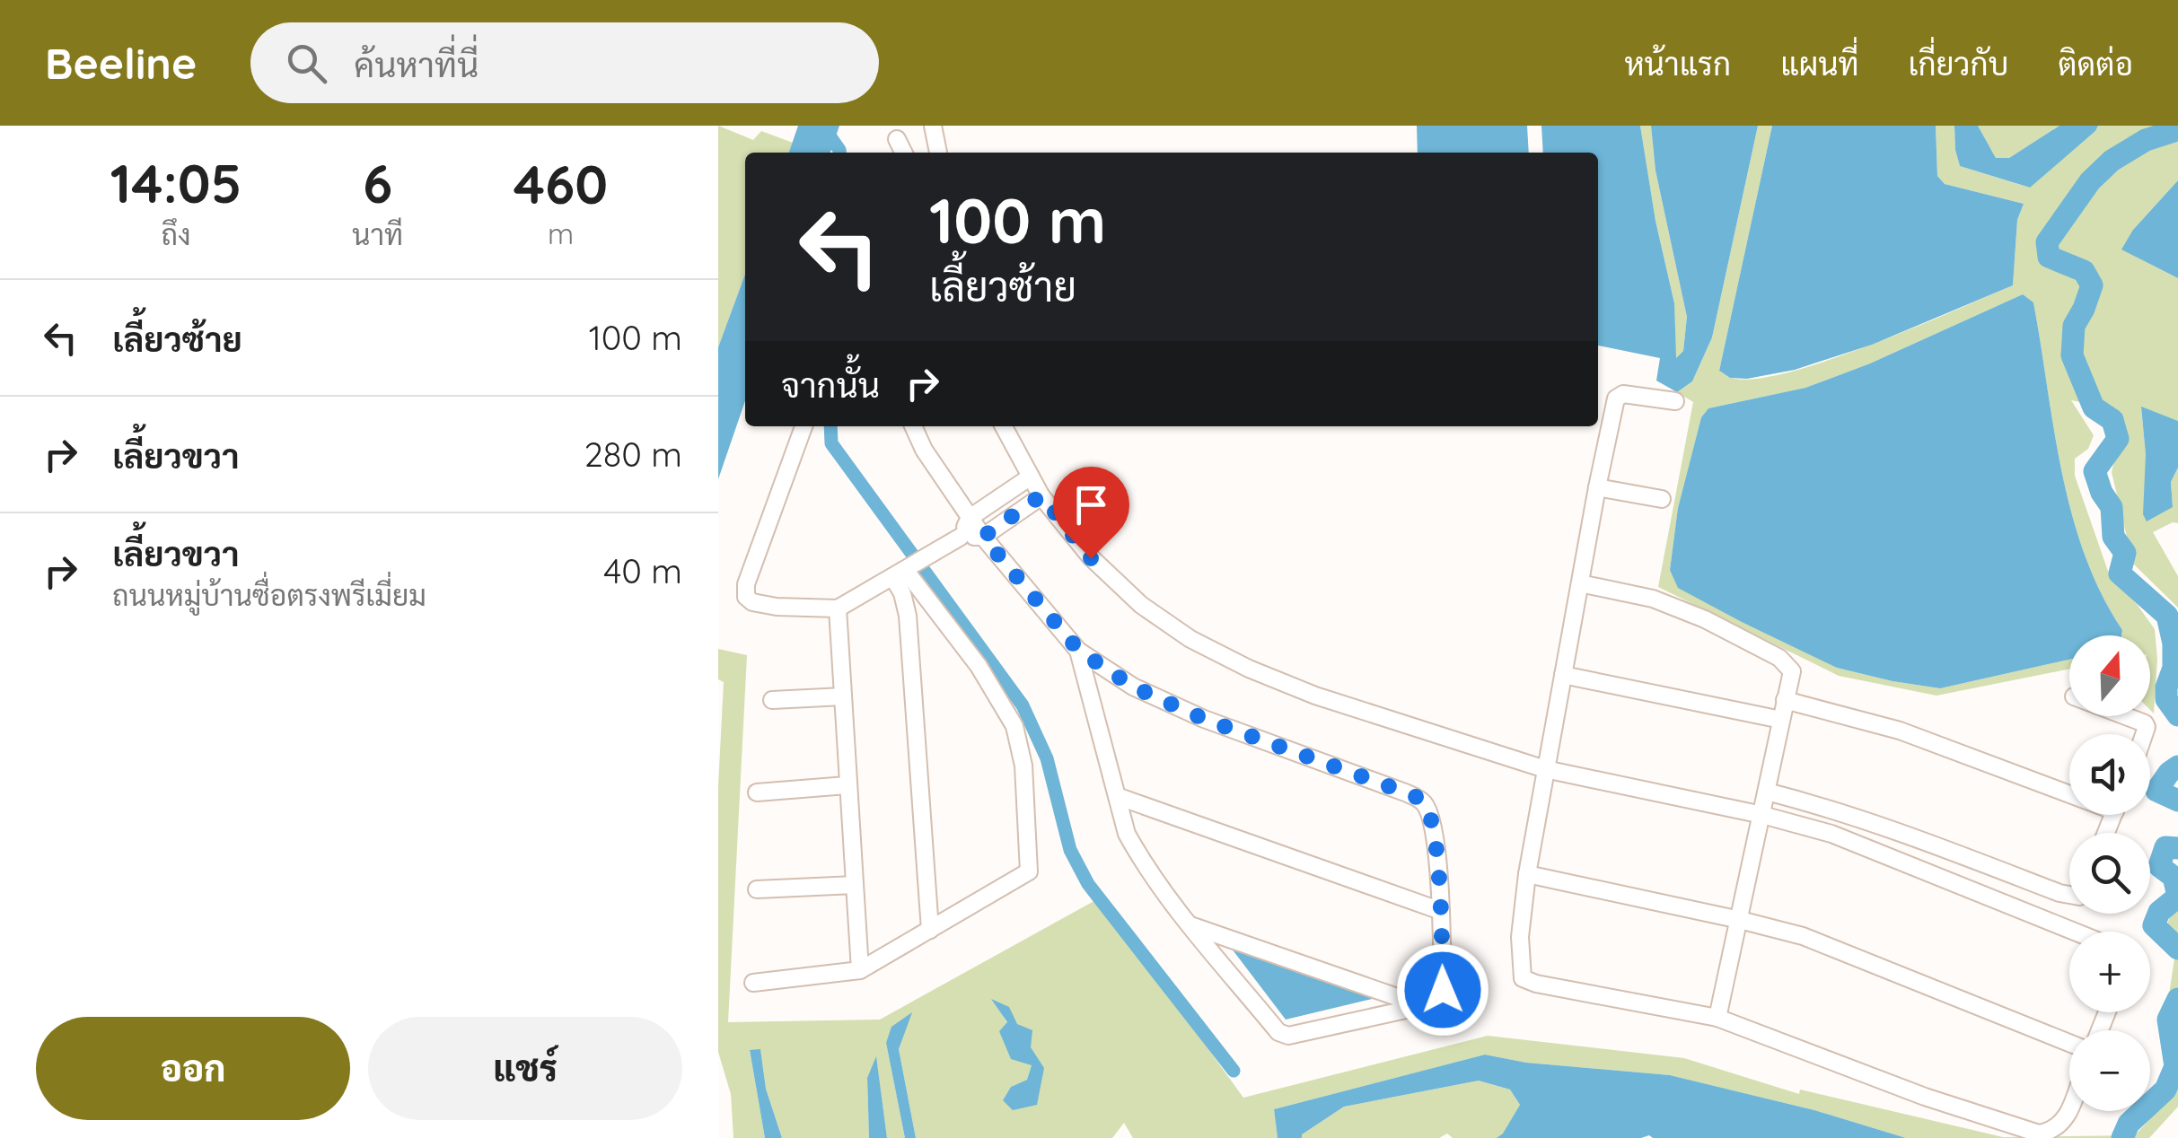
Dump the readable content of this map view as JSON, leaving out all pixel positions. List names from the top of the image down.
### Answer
{
  "north": "top",
  "page": {
    "header": "Beeline",
    "search": "ค้นหาที่นี่",
    "nav": [
      "หน้าแรก",
      "แผนที่",
      "เกี่ยวกับ",
      "ติดต่อ"
    ],
    "eta": [
      "14:05",
      "ถึง",
      "6",
      "นาที",
      "460",
      "m"
    ],
    "turn": ["100 m", "เลี้ยวซ้าย"],
    "list": [
      {
        "name": "เลี้ยวซ้าย",
        "value": "100 m"
      },
      {
        "name": "เลี้ยวขวา",
        "value": "280 m"
      },
      {
        "name": "เลี้ยวขวา",
        "note": "ถนนหมู่บ้านซื่อตรงพรีเมี่ยม",
        "value": "40 m"
      }
    ],
    "then": "จากนั้น",
    "map_buttons": ["+", "−"],
    "buttons": ["ออก", "แชร์"]
  }
}
